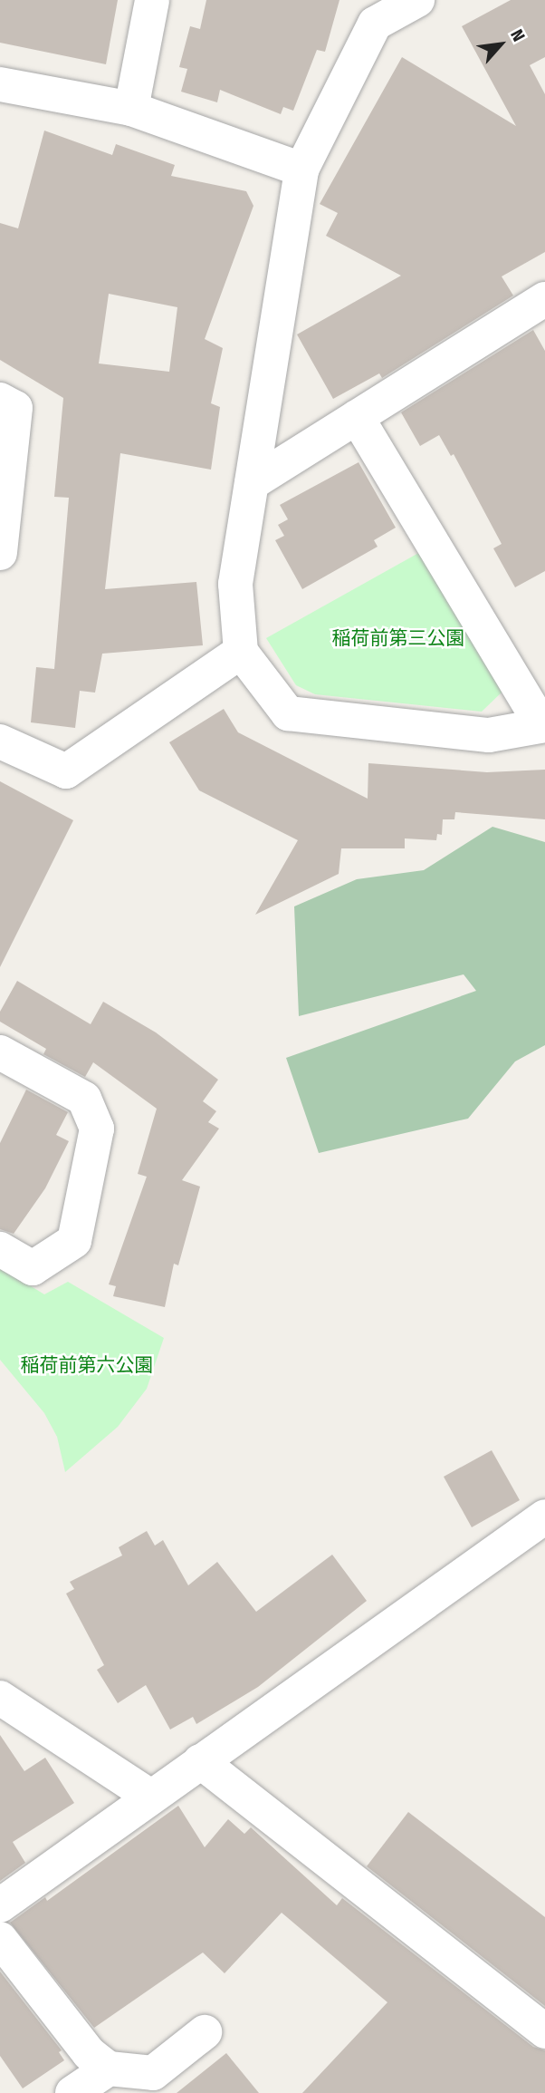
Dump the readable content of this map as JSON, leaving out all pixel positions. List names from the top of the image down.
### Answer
{
  "parks": ["稲荷前第三公園", "稲荷前第六公園"],
  "north": "top right"
}
